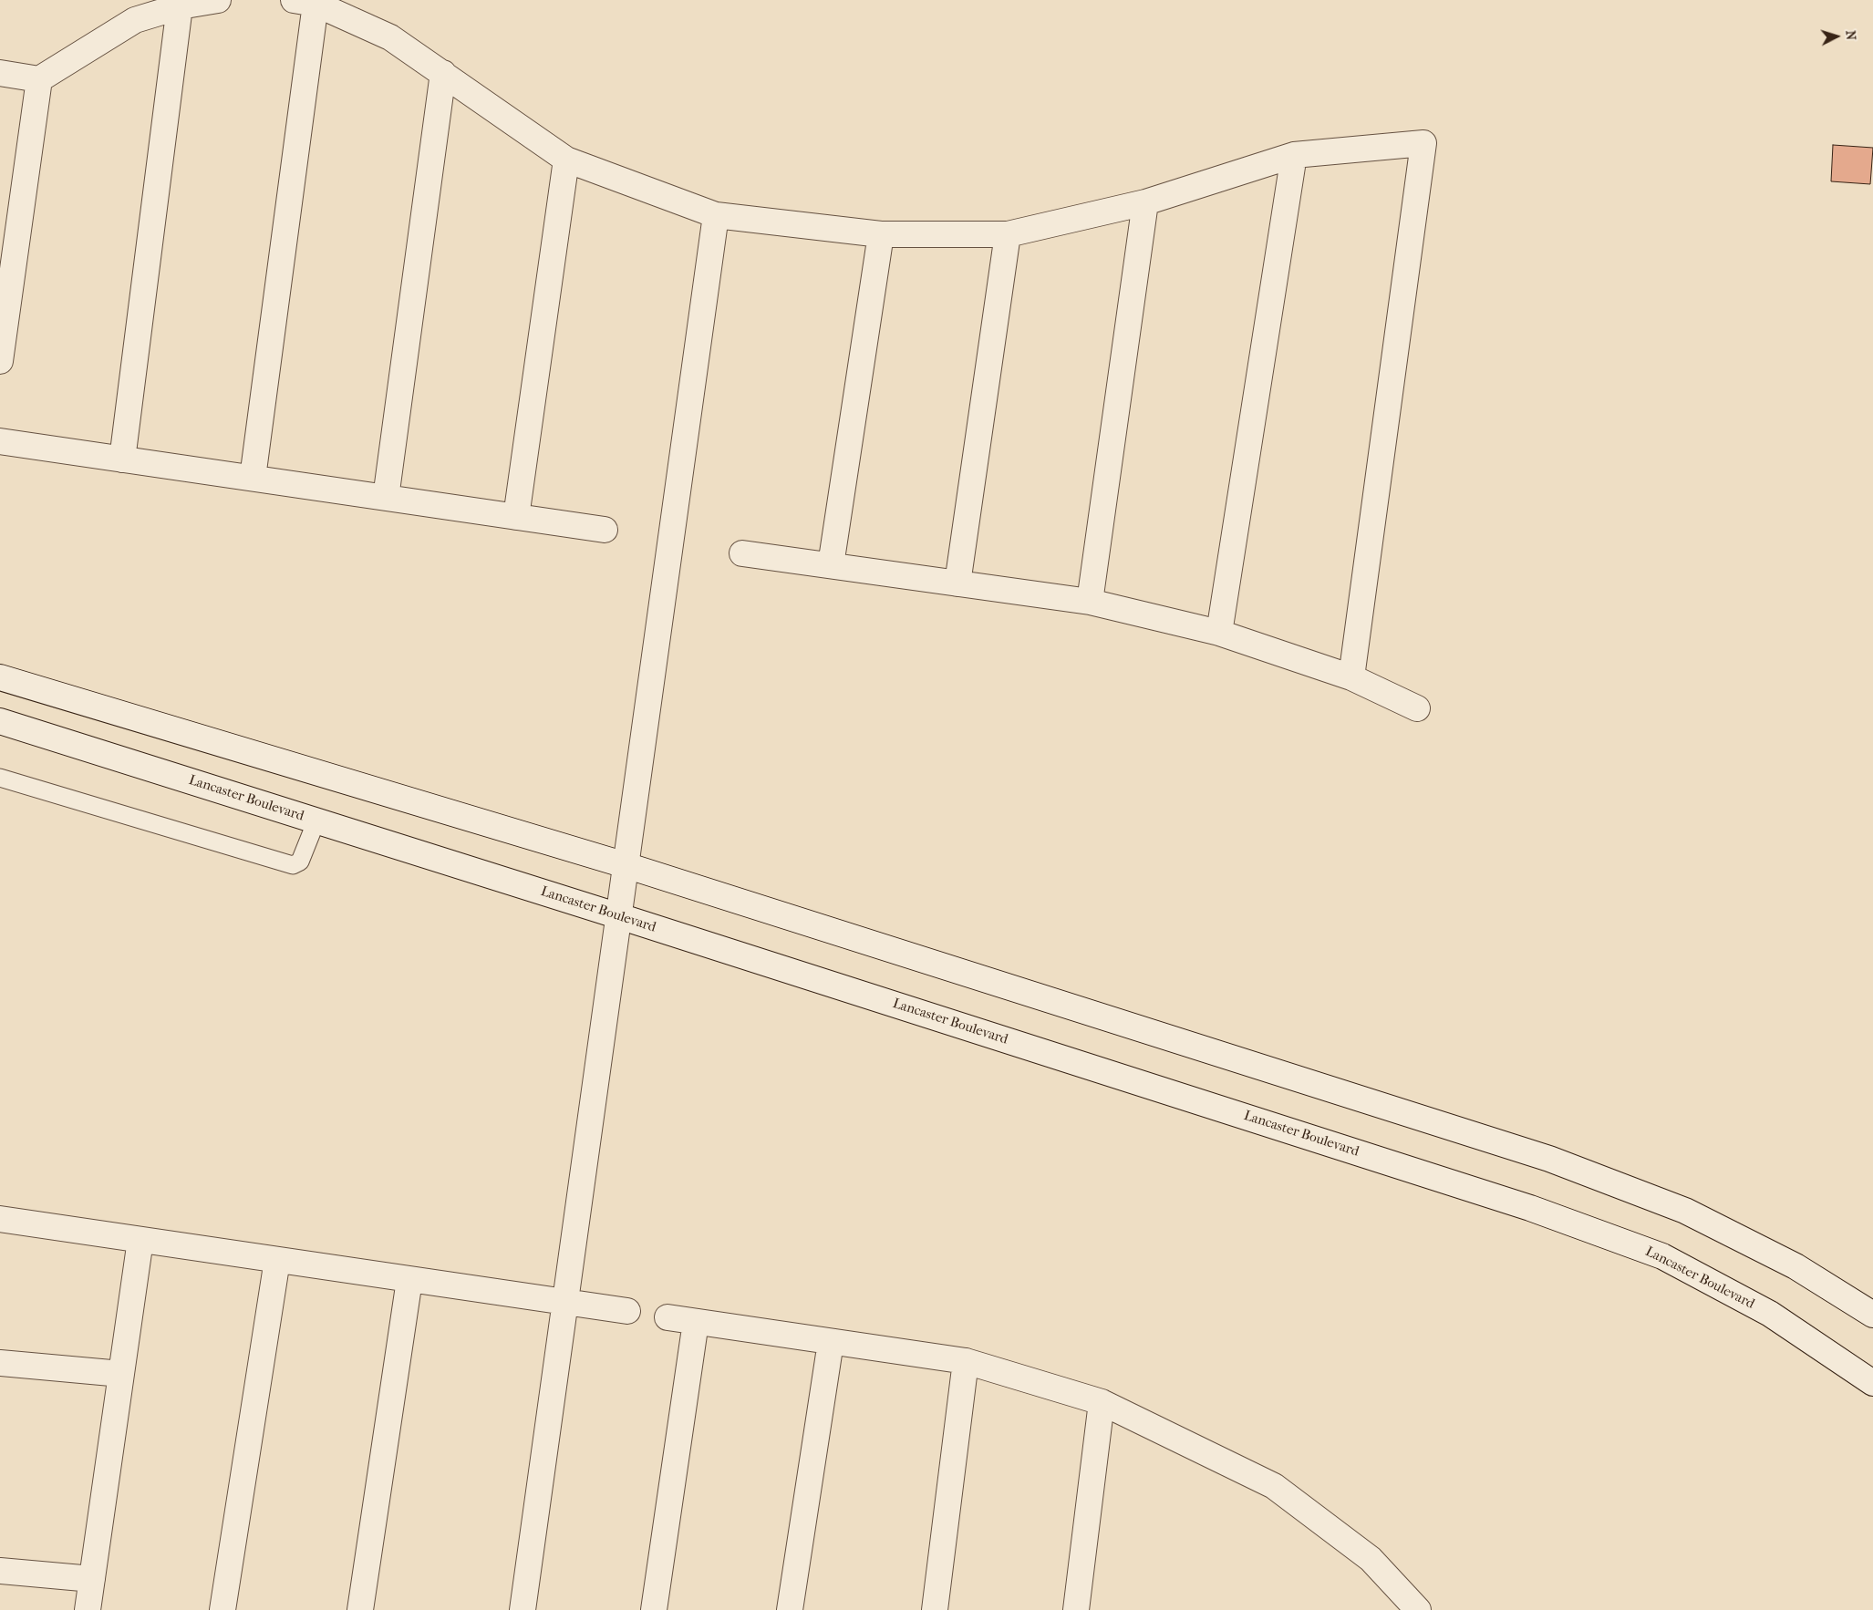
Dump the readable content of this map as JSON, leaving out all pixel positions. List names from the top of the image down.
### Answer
{
  "streets": {
    "street": ["Lancaster Boulevard"]
  },
  "north": "right"
}
